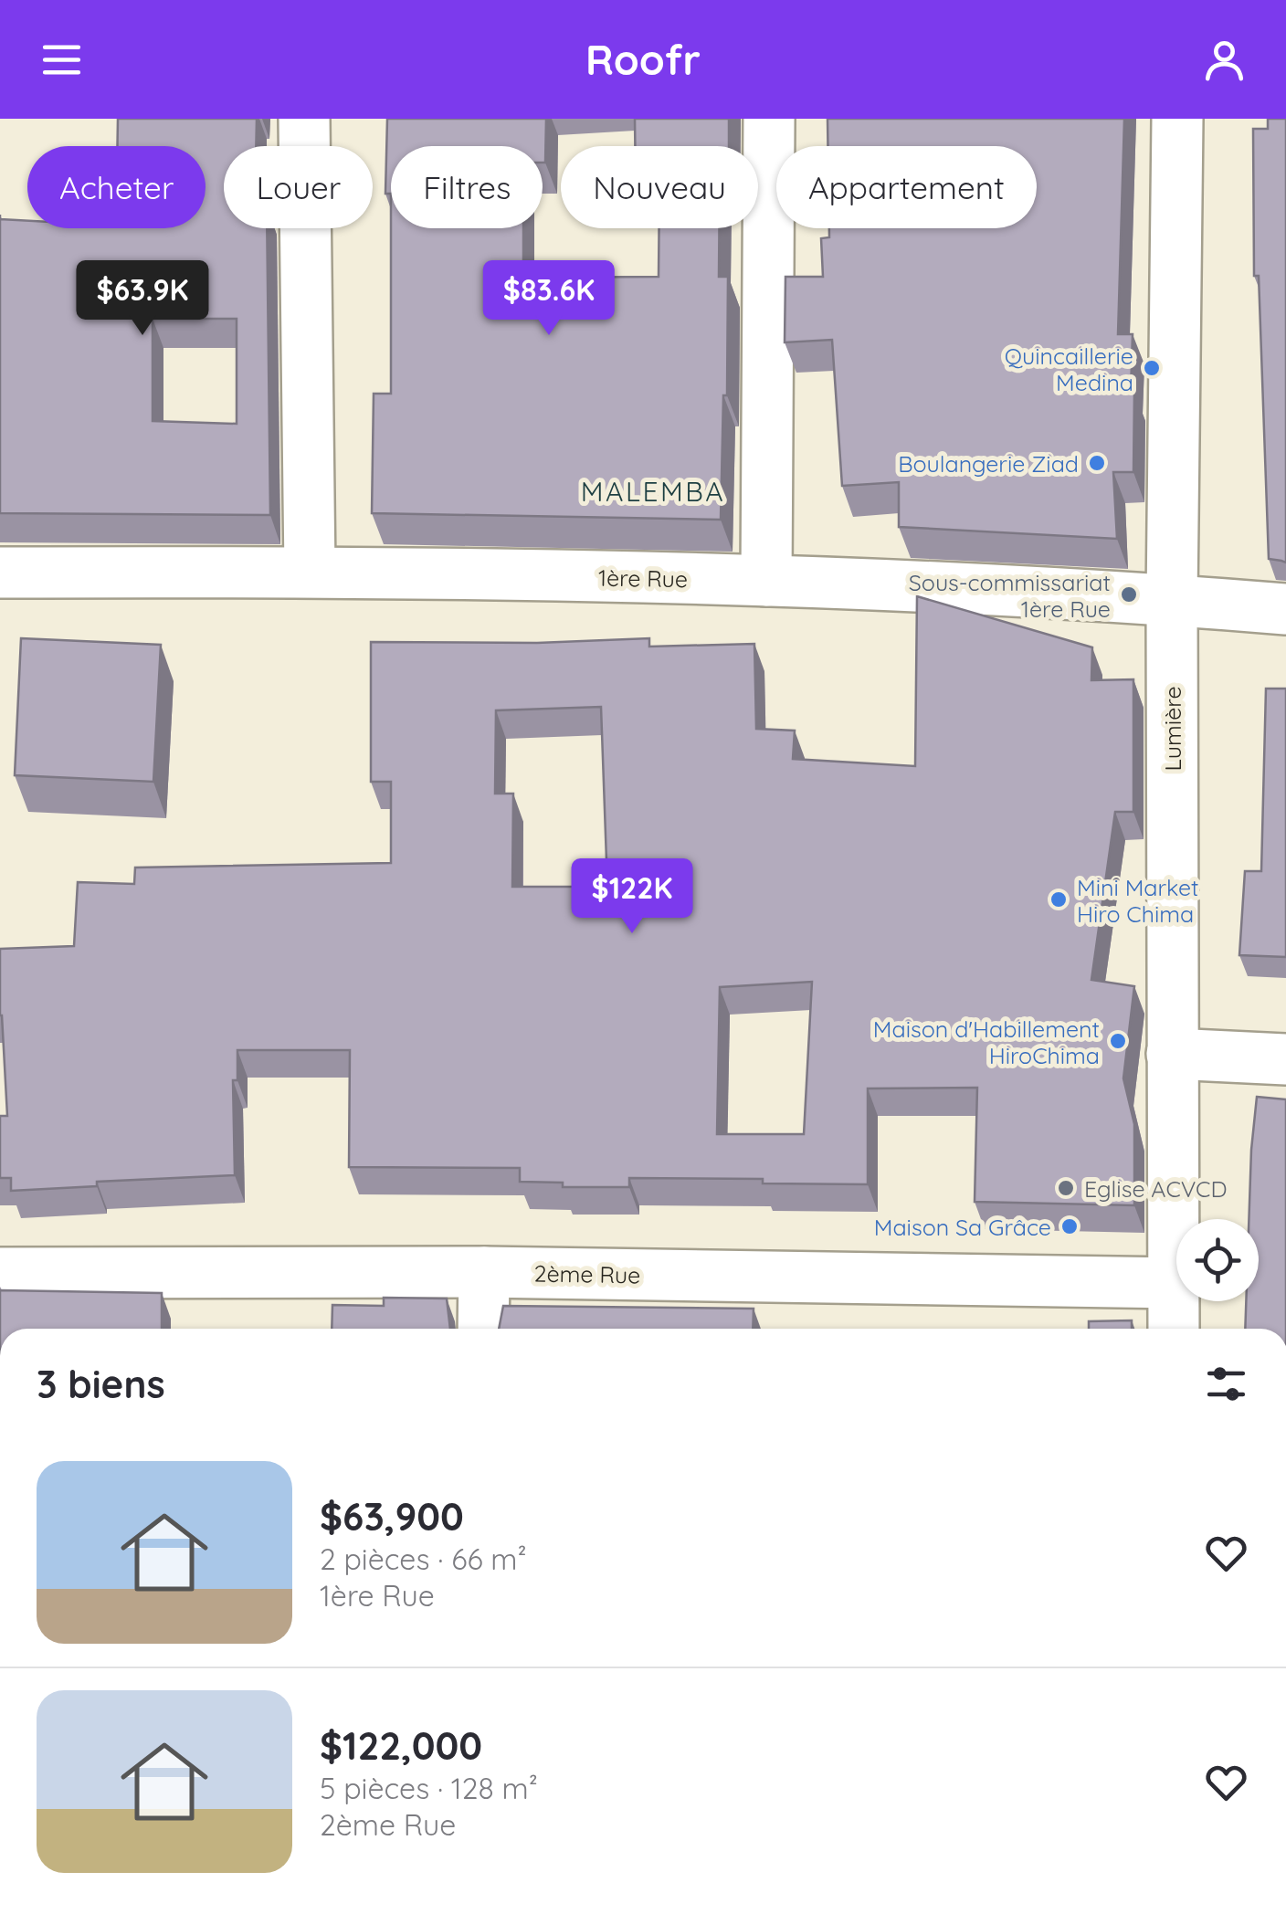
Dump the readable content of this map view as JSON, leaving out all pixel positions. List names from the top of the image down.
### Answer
{
  "streets": {
    "street": ["1ère Rue", "Lumière", "2ème Rue"]
  },
  "crossings": [
    ["1ère Rue", "Lumière"],
    ["Lumière", "2ème Rue"]
  ],
  "districts": ["MALEMBA"],
  "places": [
    "Quincaillerie Medina",
    "Boulangerie Ziad",
    "Sous-commissariat 1ère Rue",
    "Mini Market Hiro Chima",
    "Maison d'Habillement HiroChima",
    "Eglise ACVCD",
    "Maison Sa Grâce"
  ],
  "page": {
    "header": "Roofr",
    "chip": [
      "Acheter",
      "Louer",
      "Filtres",
      "Nouveau",
      "Appartement"
    ],
    "price": ["$63.9K", "$83.6K", "$122K"],
    "heading": "3 biens",
    "list": [
      {
        "name": "$63,900",
        "note": "2 pièces · 66 m² · 1ère Rue"
      },
      {
        "name": "$122,000",
        "note": "5 pièces · 128 m² · 2ème Rue"
      }
    ]
  }
}
